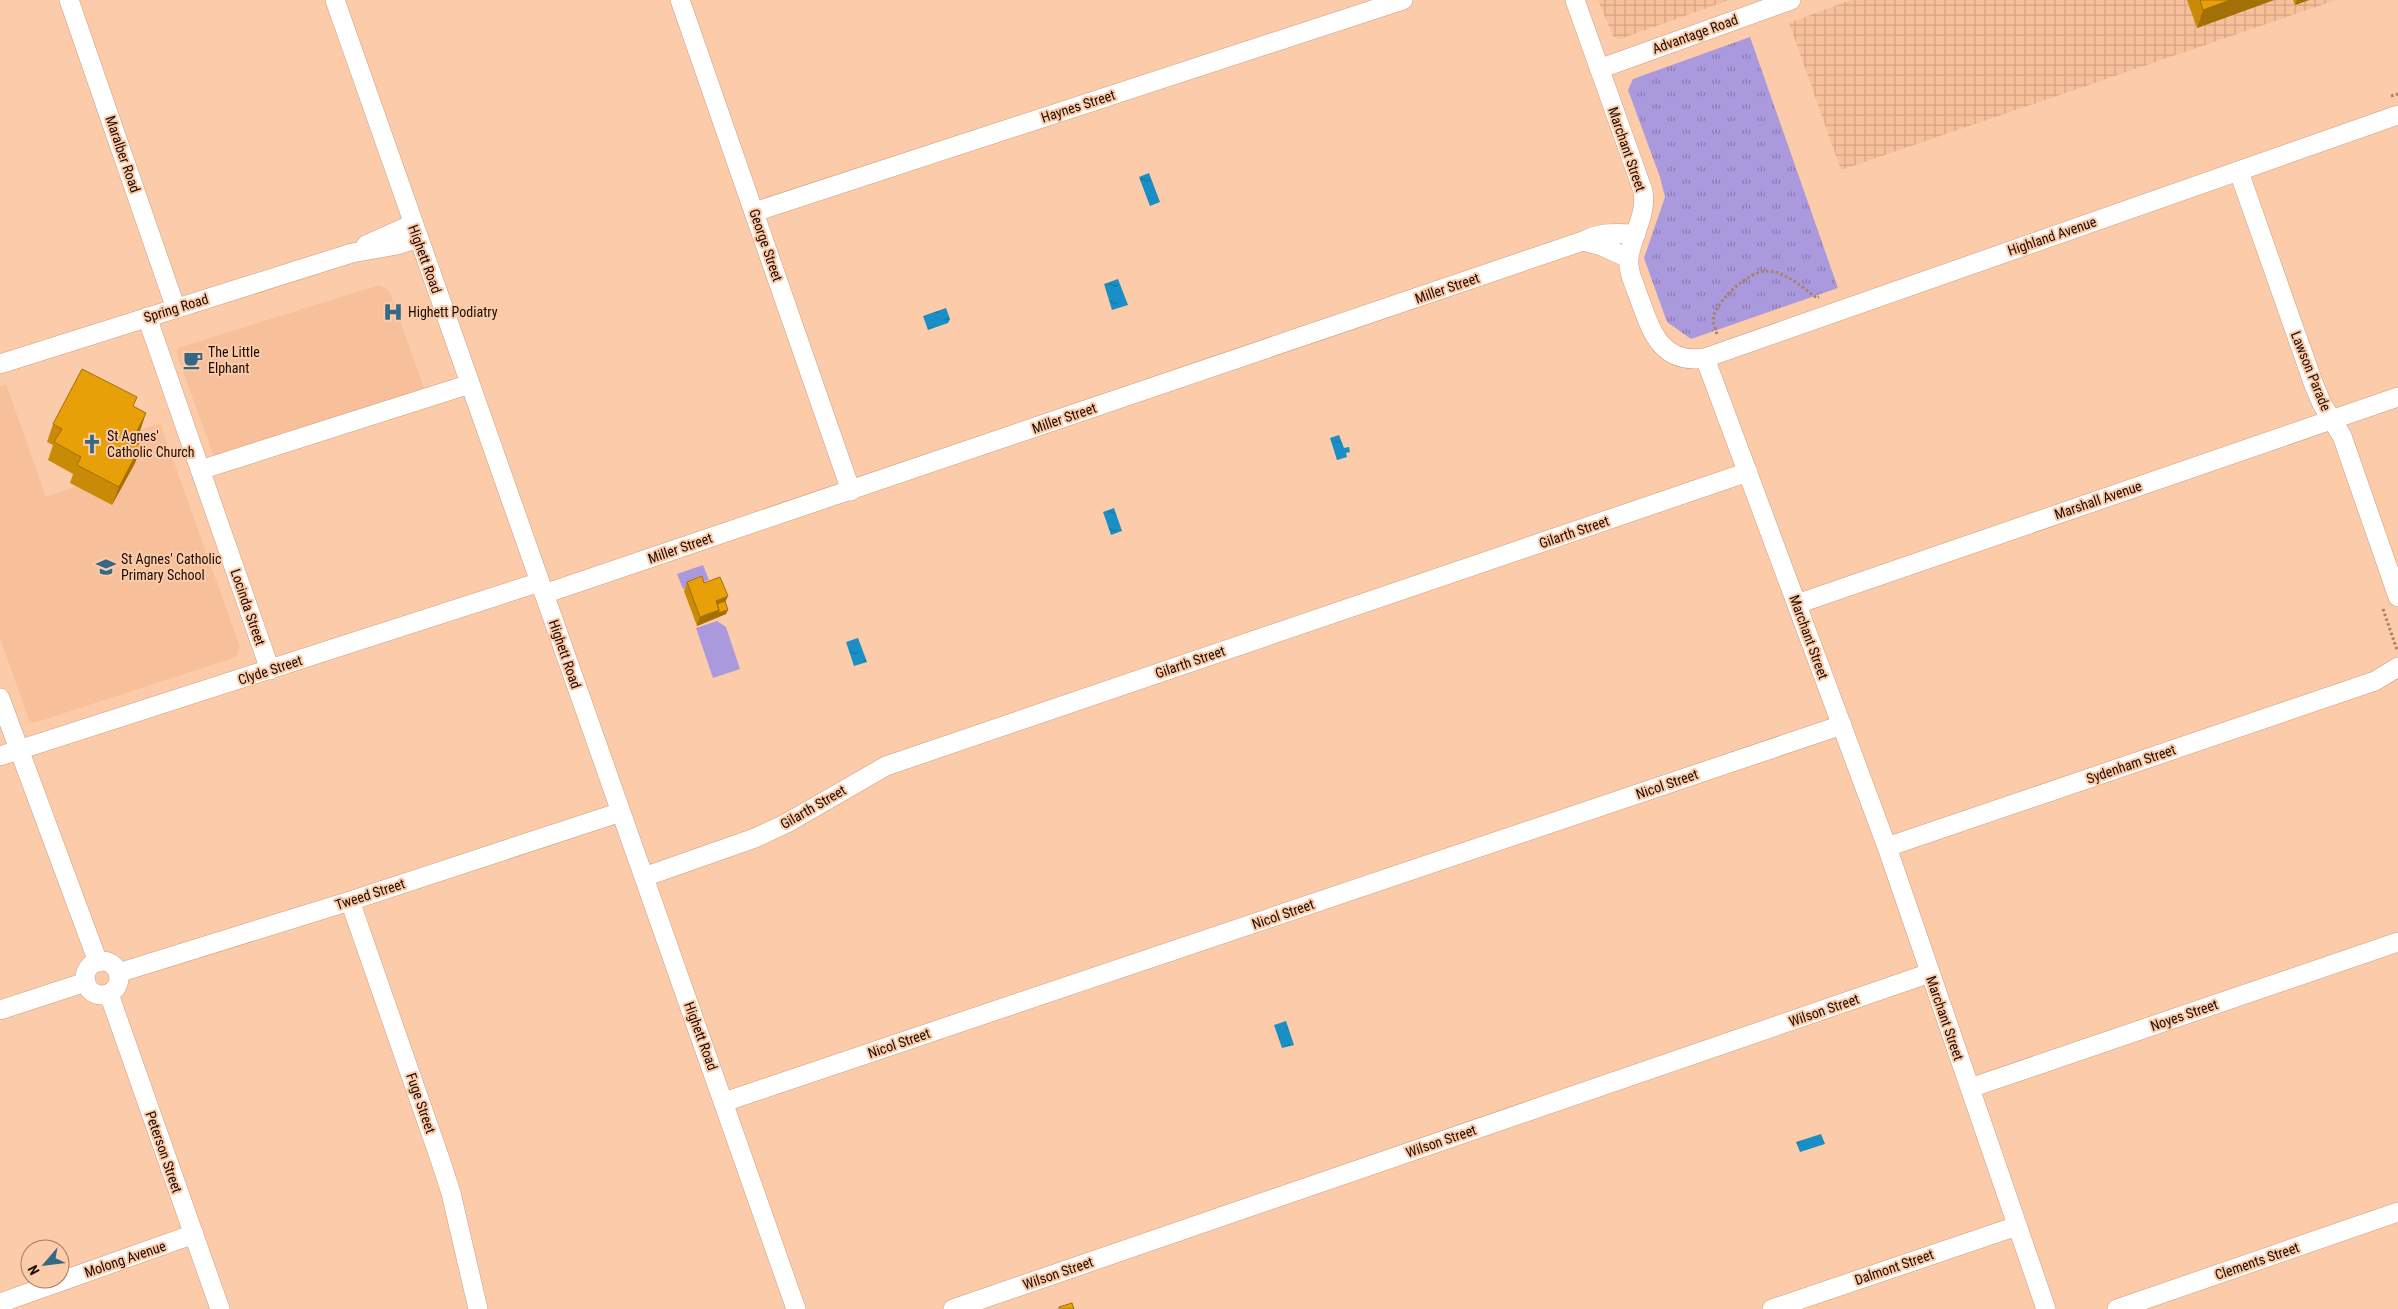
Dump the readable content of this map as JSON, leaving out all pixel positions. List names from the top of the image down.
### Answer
{
  "streets": {
    "street": [
      "Advantage Road",
      "Haynes Street",
      "Marchant Street",
      "Maralber Road",
      "Highland Avenue",
      "George Street",
      "Highett Road",
      "Miller Street",
      "Spring Road",
      "Lawson Parade",
      "Marshall Avenue",
      "Gilarth Street",
      "Locinda Street",
      "Clyde Street",
      "Sydenham Street",
      "Nicol Street",
      "Tweed Street",
      "Wilson Street",
      "Noyes Street",
      "Fuge Street",
      "Peterson Street",
      "Molong Avenue",
      "Clements Street",
      "Dalmont Street"
    ]
  },
  "crossings": [
    ["Advantage Road", "Marchant Street"],
    ["Haynes Street", "George Street"],
    ["Marchant Street", "Highland Avenue"],
    ["Marchant Street", "Miller Street"],
    ["Marchant Street", "Marshall Avenue"],
    ["Marchant Street", "Gilarth Street"],
    ["Marchant Street", "Sydenham Street"],
    ["Marchant Street", "Nicol Street"],
    ["Marchant Street", "Wilson Street"],
    ["Marchant Street", "Noyes Street"],
    ["Marchant Street", "Dalmont Street"],
    ["Maralber Road", "Spring Road"],
    ["Highland Avenue", "Lawson Parade"],
    ["George Street", "Miller Street"],
    ["Highett Road", "Miller Street"],
    ["Highett Road", "Spring Road"],
    ["Highett Road", "Gilarth Street"],
    ["Highett Road", "Clyde Street"],
    ["Highett Road", "Nicol Street"],
    ["Highett Road", "Tweed Street"],
    ["Miller Street", "Clyde Street"],
    ["Spring Road", "Locinda Street"],
    ["Lawson Parade", "Marshall Avenue"],
    ["Locinda Street", "Clyde Street"],
    ["Tweed Street", "Fuge Street"],
    ["Tweed Street", "Peterson Street"],
    ["Peterson Street", "Molong Avenue"]
  ],
  "places": {
    "hospital": ["Highett Podiatry"],
    "cafe": ["The Little Elphant"],
    "church": ["St Agnes' Catholic Church"],
    "school or university": ["St Agnes' Catholic Primary School"]
  },
  "north": "bottom left"
}
